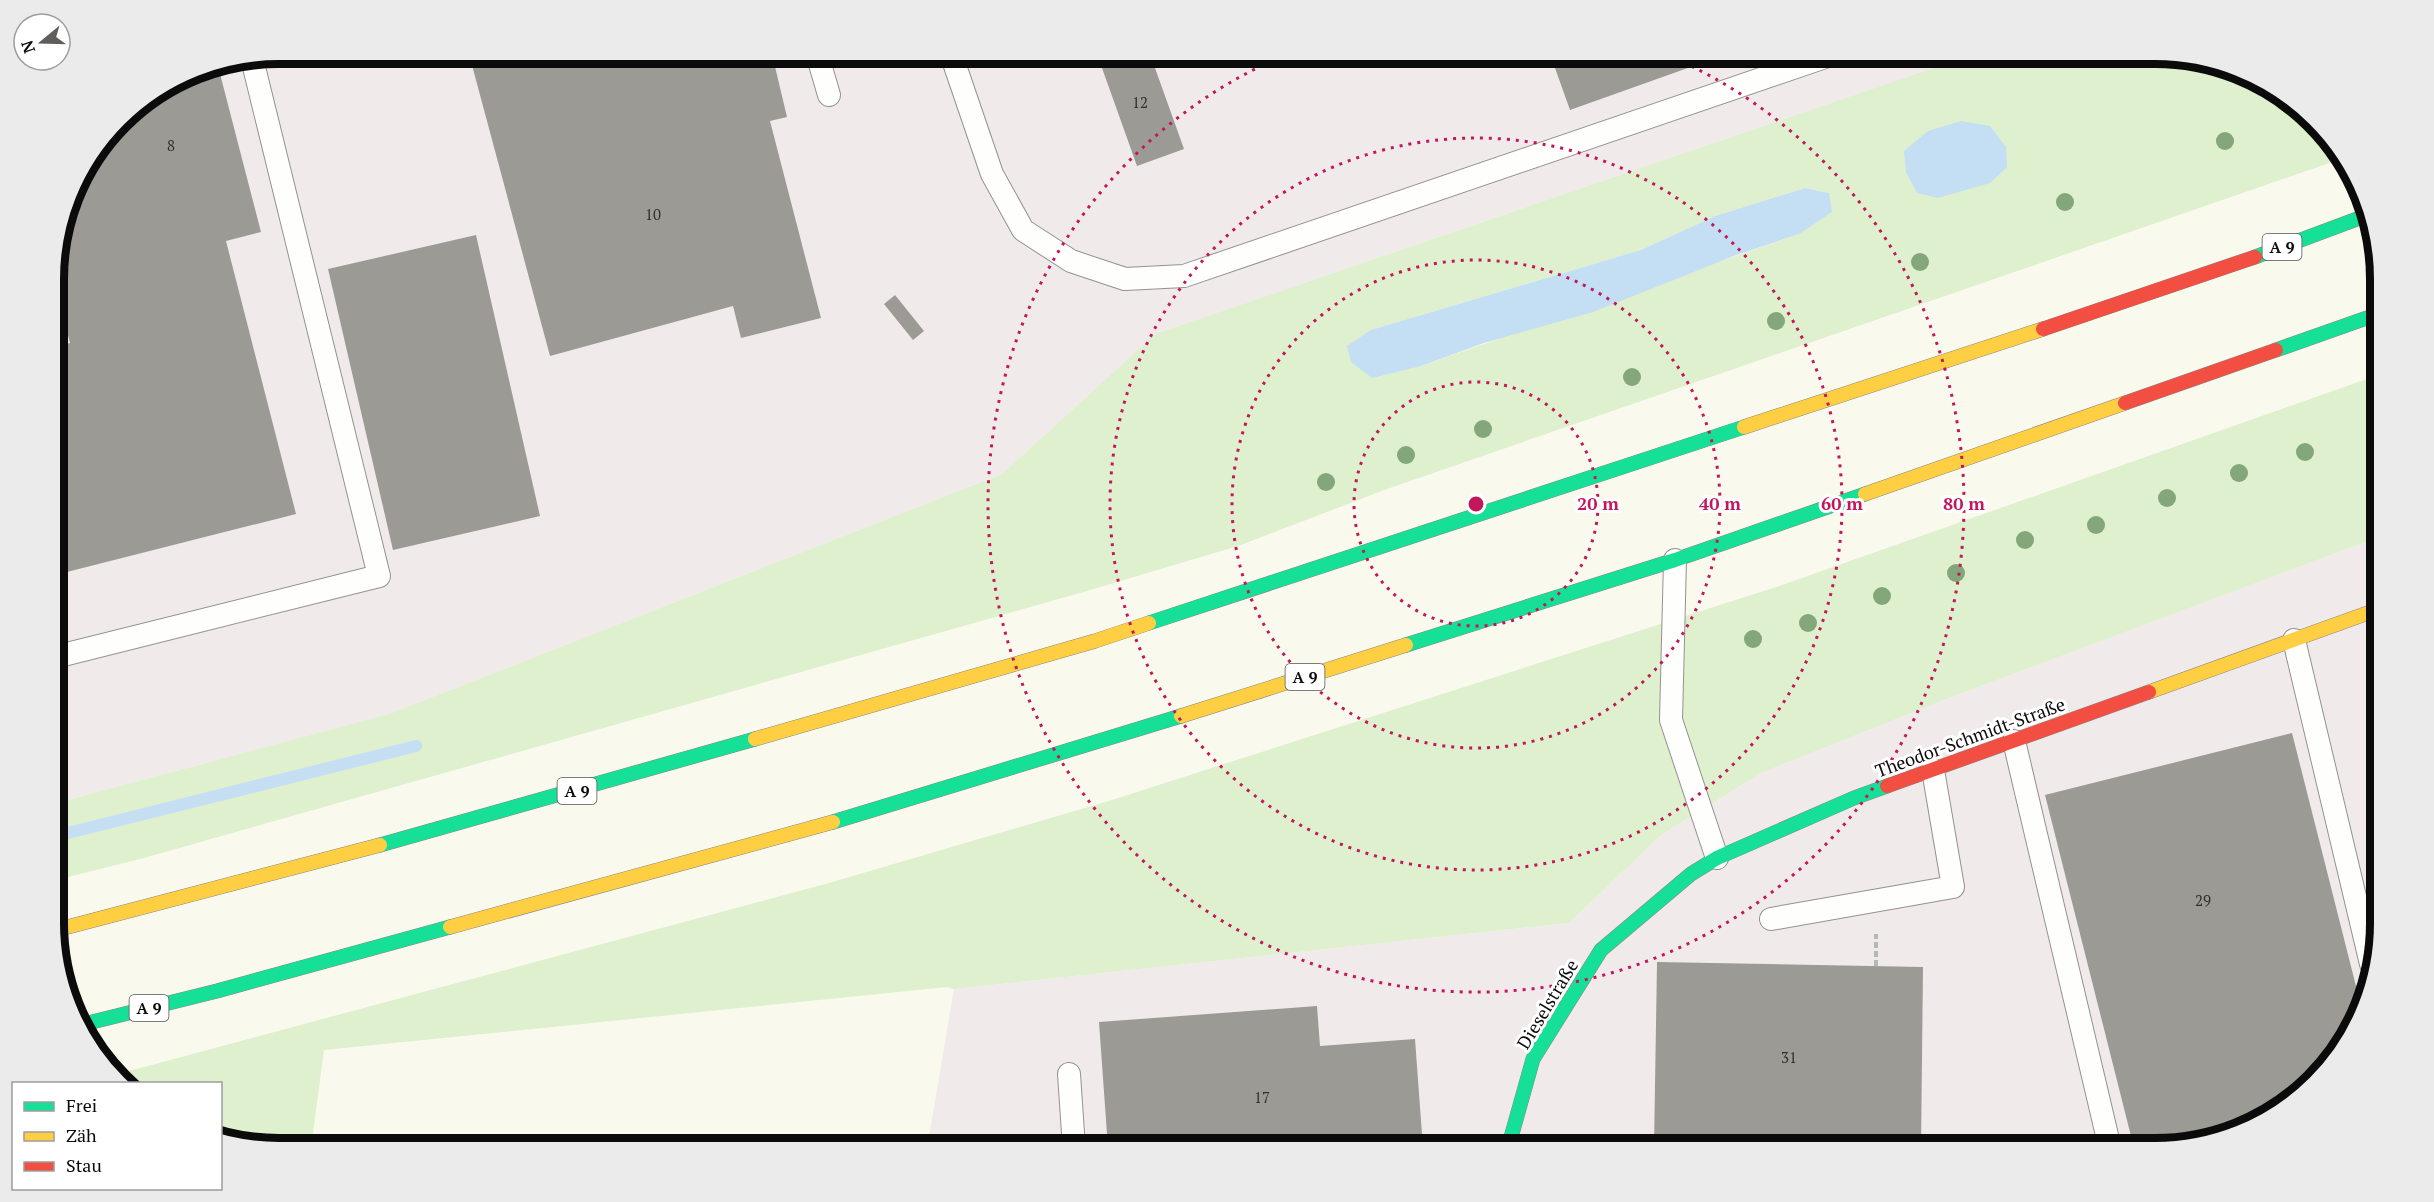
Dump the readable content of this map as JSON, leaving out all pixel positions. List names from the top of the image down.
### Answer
{
  "streets": {
    "main road": ["A 9", "Theodor-Schmidt-Straße", "Dieselstraße"]
  },
  "crossings": [
    ["Theodor-Schmidt-Straße", "Dieselstraße"]
  ],
  "house_numbers": [
    "12",
    "8",
    "10",
    "29",
    "31",
    "17"
  ],
  "legend": ["Frei", "Zäh", "Stau"],
  "north": "left",
  "rings": [
    "20 m",
    "40 m",
    "60 m",
    "80 m"
  ]
}
